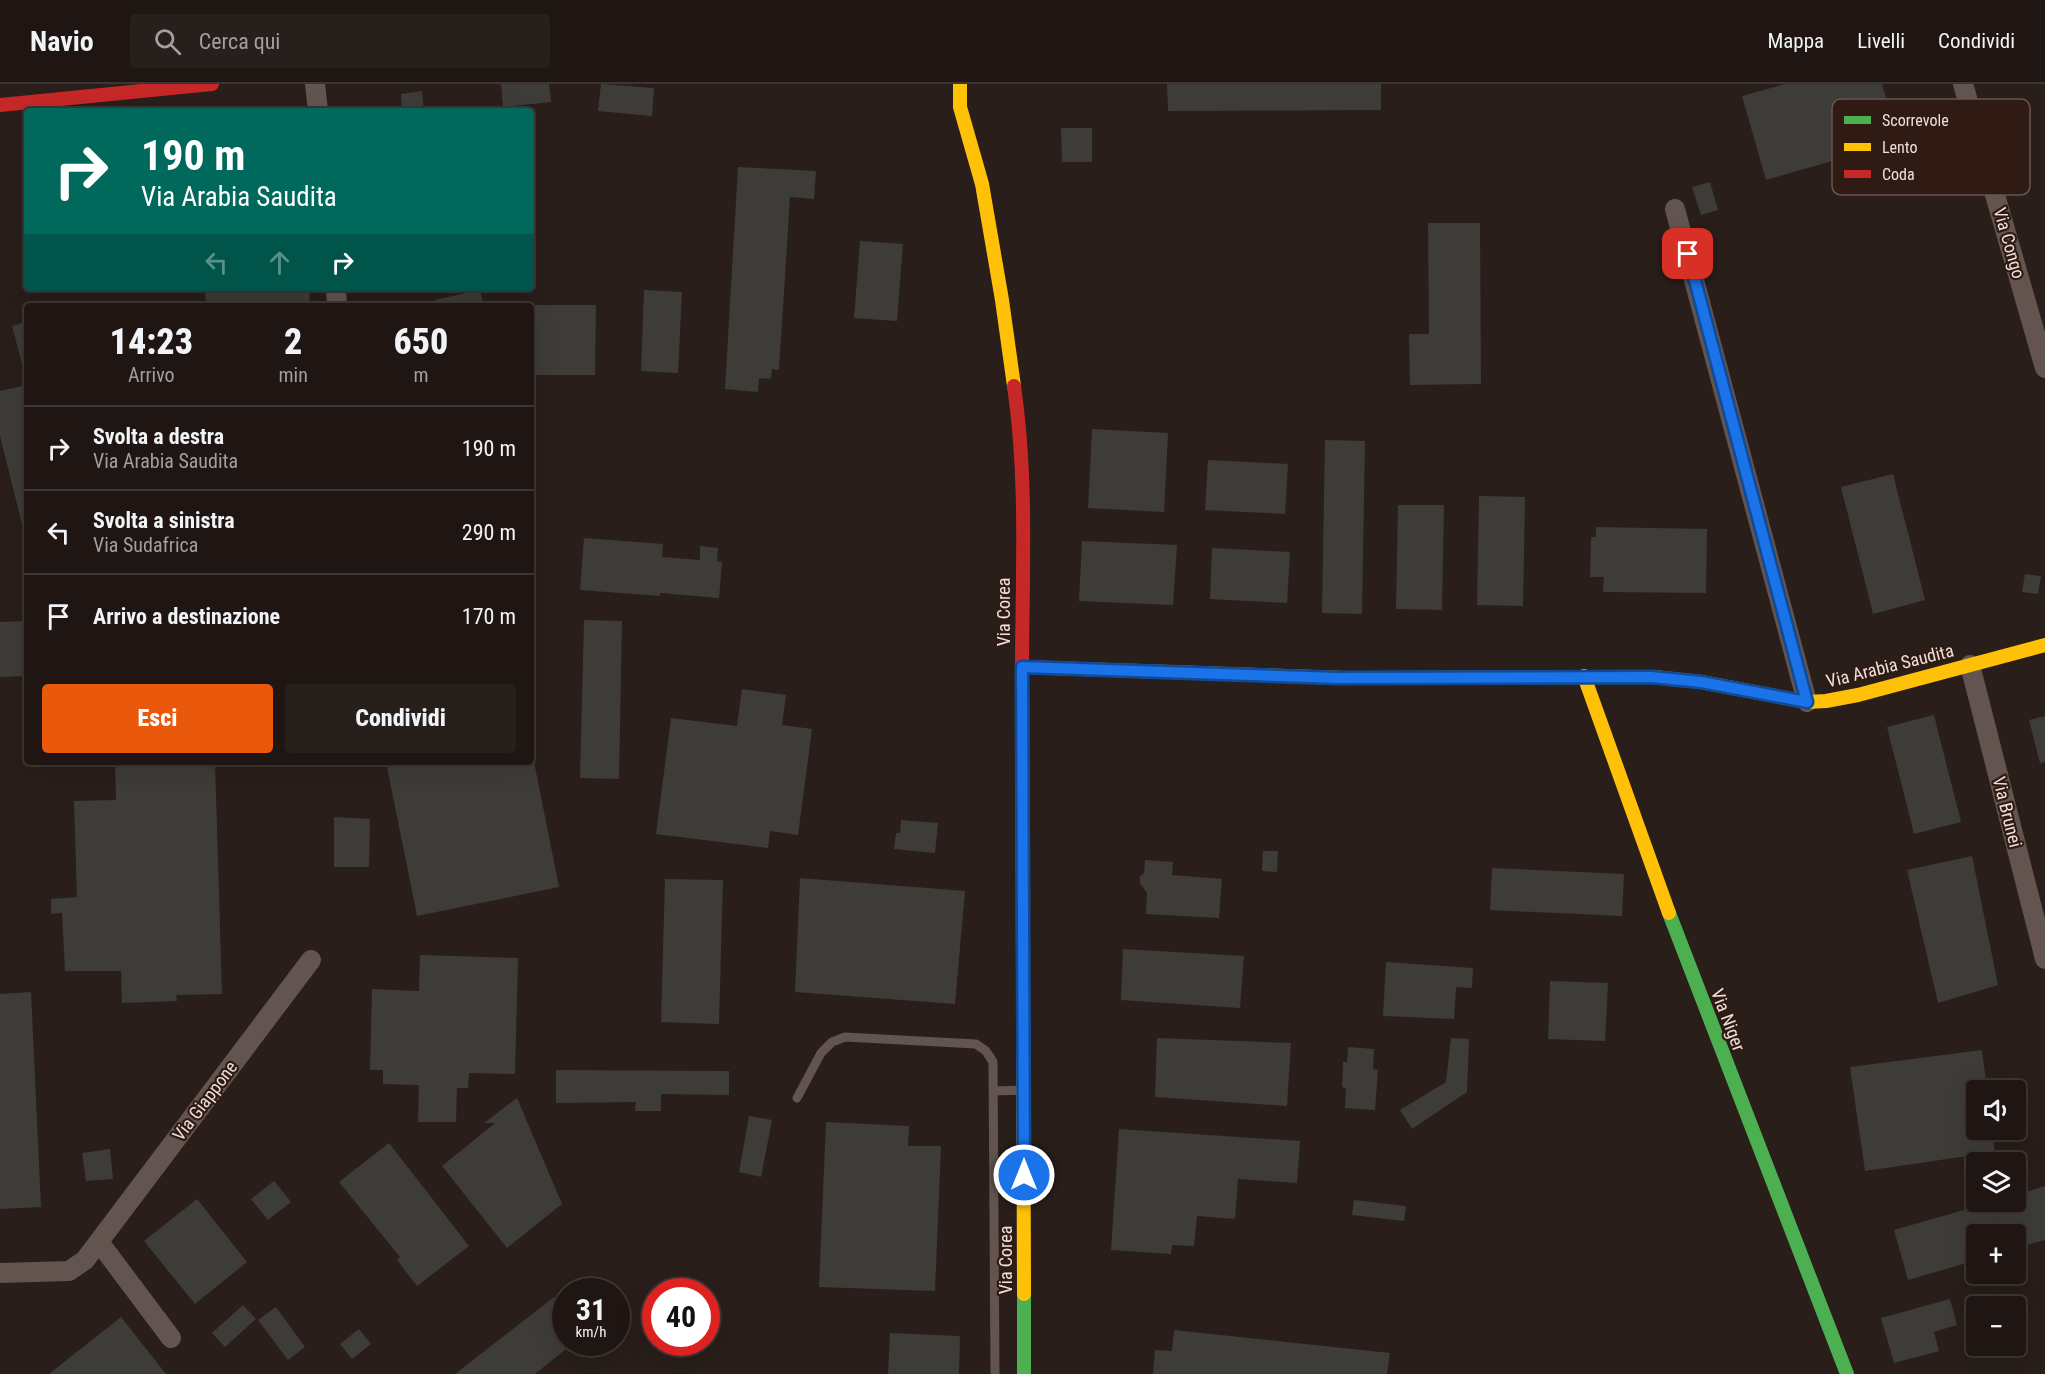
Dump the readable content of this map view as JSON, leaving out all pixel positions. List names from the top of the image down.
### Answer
{
  "streets": {
    "street": [
      "Via Congo",
      "Via Corea",
      "Via Arabia Saudita",
      "Via Brunei",
      "Via Niger",
      "Via Giappone"
    ]
  },
  "crossings": [
    ["Via Corea", "Via Arabia Saudita"],
    ["Via Arabia Saudita", "Via Brunei"],
    ["Via Arabia Saudita", "Via Niger"]
  ],
  "legend": ["Scorrevole", "Lento", "Coda"],
  "page": {
    "header": "Navio",
    "search": "Cerca qui",
    "nav": ["Mappa", "Livelli", "Condividi"],
    "turn": ["190 m", "Via Arabia Saudita"],
    "eta": [
      "14:23",
      "Arrivo",
      "2",
      "min",
      "650",
      "m"
    ],
    "list": [
      {
        "name": "Svolta a destra",
        "note": "Via Arabia Saudita",
        "value": "190 m"
      },
      {
        "name": "Svolta a sinistra",
        "note": "Via Sudafrica",
        "value": "290 m"
      },
      {
        "name": "Arrivo a destinazione",
        "value": "170 m"
      }
    ],
    "buttons": ["Esci", "Condividi"],
    "map_buttons": ["+", "−"],
    "speed": "31 km/h",
    "limit": "40"
  }
}
